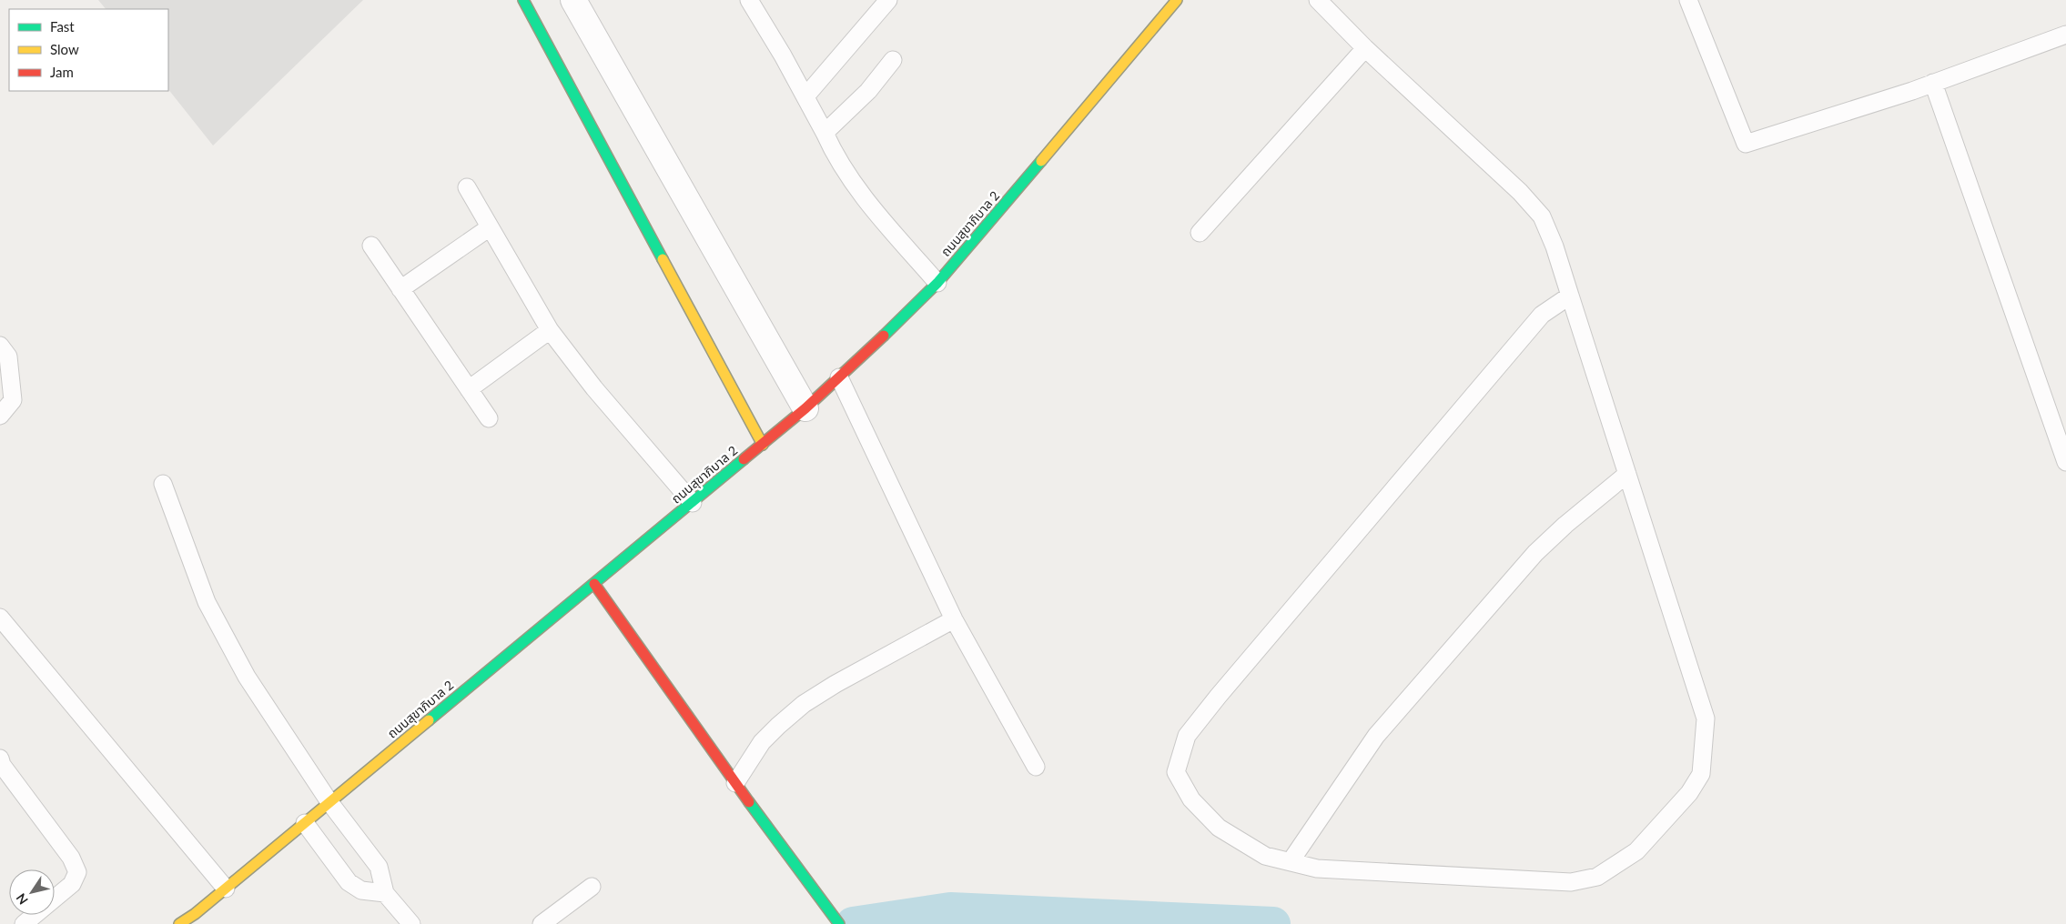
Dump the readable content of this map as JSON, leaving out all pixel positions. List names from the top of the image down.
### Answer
{
  "streets": {
    "street": ["ถนนสุขาภิบาล 2"]
  },
  "legend": ["Fast", "Slow", "Jam"],
  "north": "bottom left"
}
